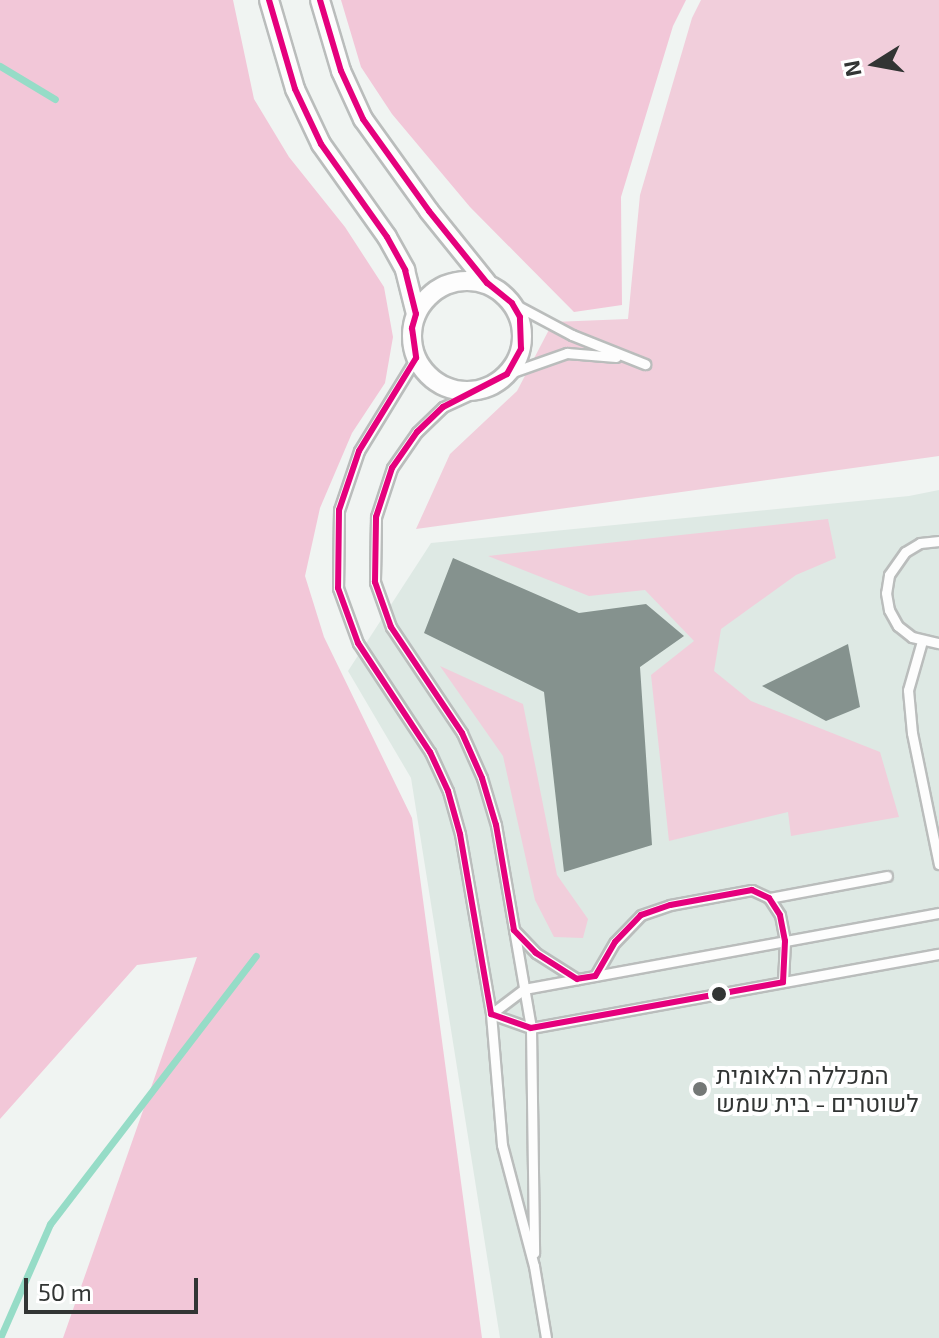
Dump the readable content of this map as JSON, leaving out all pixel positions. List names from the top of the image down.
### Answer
{
  "places": ["המכללה הלאומית לשוטרים - בית שמש"],
  "scale_bar": "50 m",
  "north": "left"
}
